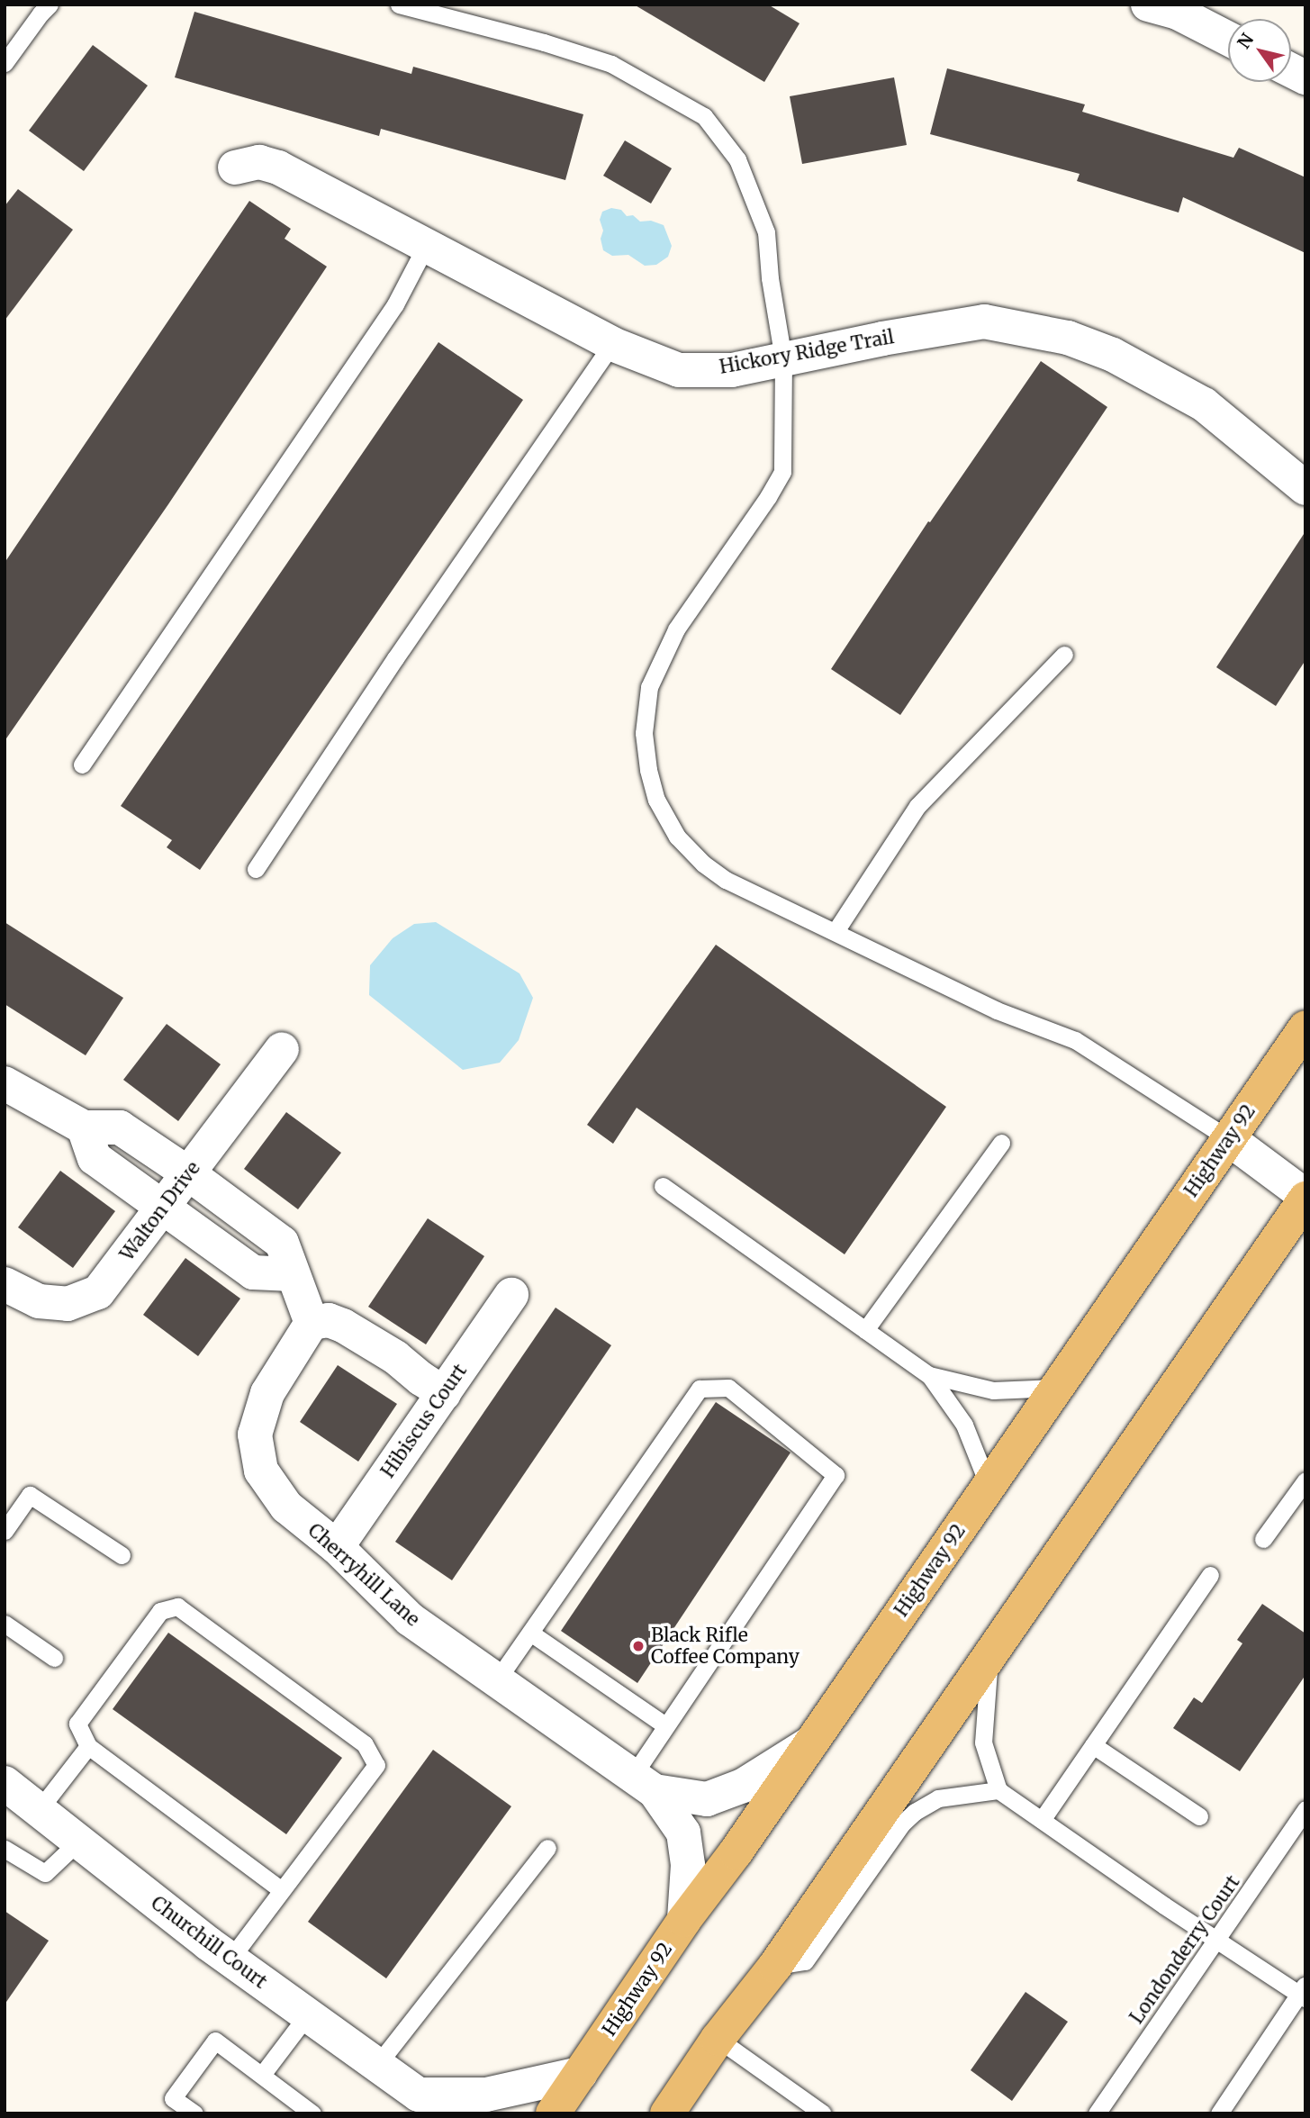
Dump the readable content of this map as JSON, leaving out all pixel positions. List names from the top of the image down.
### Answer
{
  "streets": {
    "main road": ["Highway 92"],
    "street": [
      "Hickory Ridge Trail",
      "Walton Drive",
      "Hibiscus Court",
      "Cherryhill Lane",
      "Churchill Court"
    ],
    "lane": ["Londonderry Court"]
  },
  "crossings": [
    ["Hibiscus Court", "Cherryhill Lane"]
  ],
  "places": ["Black Rifle Coffee Company"],
  "north": "top left"
}
